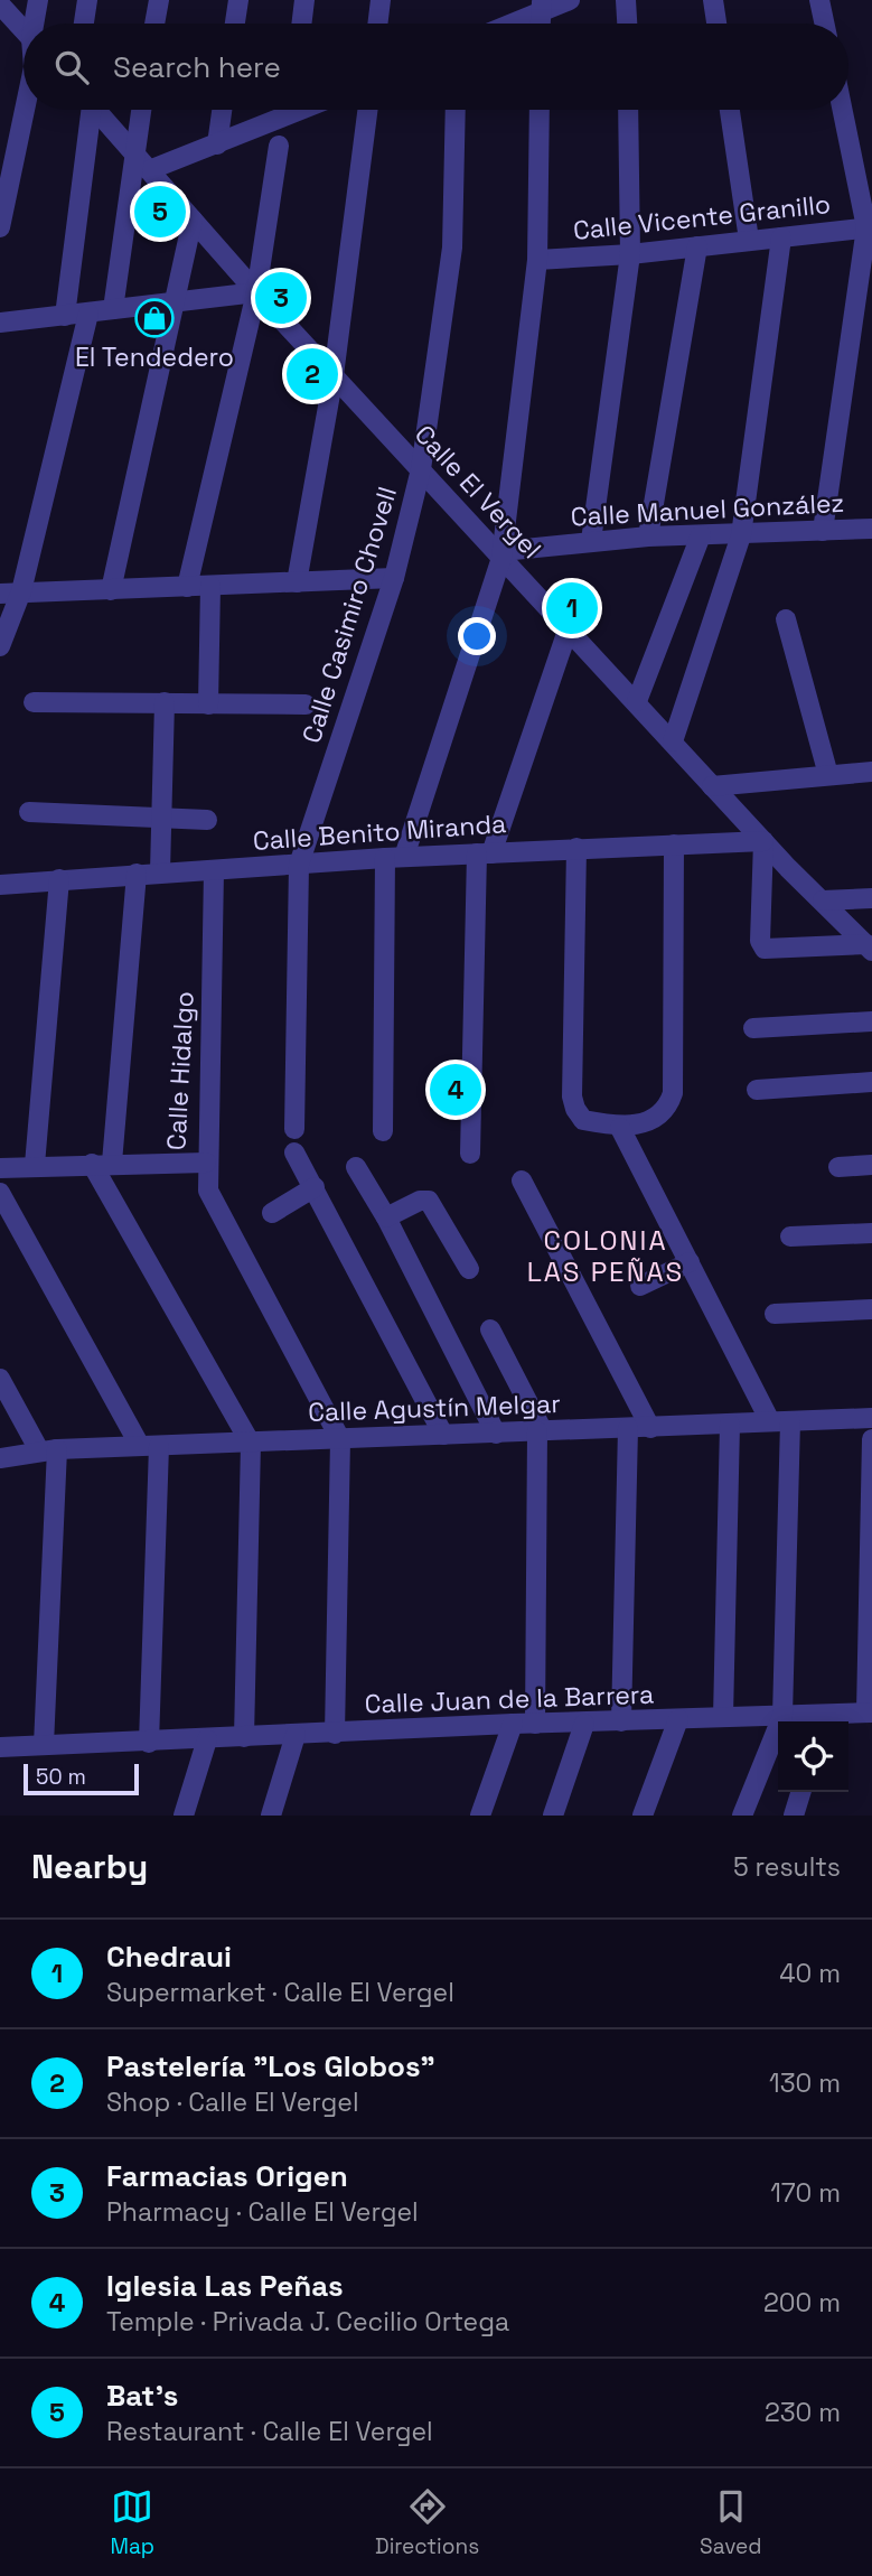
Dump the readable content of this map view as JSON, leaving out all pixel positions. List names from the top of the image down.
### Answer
{
  "streets": {
    "street": [
      "Calle Vicente Granillo",
      "Calle El Vergel",
      "Calle Manuel González",
      "Calle Casimiro Chovell",
      "Calle Benito Miranda",
      "Calle Hidalgo",
      "Calle Agustín Melgar",
      "Calle Juan de la Barrera"
    ]
  },
  "crossings": [
    ["Calle El Vergel", "Calle Manuel González"],
    ["Calle El Vergel", "Calle Casimiro Chovell"],
    ["Calle El Vergel", "Calle Benito Miranda"],
    ["Calle Casimiro Chovell", "Calle Benito Miranda"],
    ["Calle Benito Miranda", "Calle Hidalgo"]
  ],
  "districts": ["COLONIA LAS PEÑAS"],
  "places": {
    "shop": ["El Tendedero"]
  },
  "scale_bar": "50 m",
  "page": {
    "search": "Search here",
    "pins": [
      "5",
      "3",
      "2",
      "1",
      "4"
    ],
    "scale": "50 m",
    "heading": ["Nearby", "5 results"],
    "list": [
      {
        "mark": "1",
        "name": "Chedraui",
        "note": "Supermarket · Calle El Vergel",
        "value": "40 m"
      },
      {
        "mark": "2",
        "name": "Pastelería \"Los Globos\"",
        "note": "Shop · Calle El Vergel",
        "value": "130 m"
      },
      {
        "mark": "3",
        "name": "Farmacias Origen",
        "note": "Pharmacy · Calle El Vergel",
        "value": "170 m"
      },
      {
        "mark": "4",
        "name": "Iglesia Las Peñas",
        "note": "Temple · Privada J. Cecilio Ortega",
        "value": "200 m"
      },
      {
        "mark": "5",
        "name": "Bat's",
        "note": "Restaurant · Calle El Vergel",
        "value": "230 m"
      }
    ],
    "nav": ["Map", "Directions", "Saved"]
  }
}
